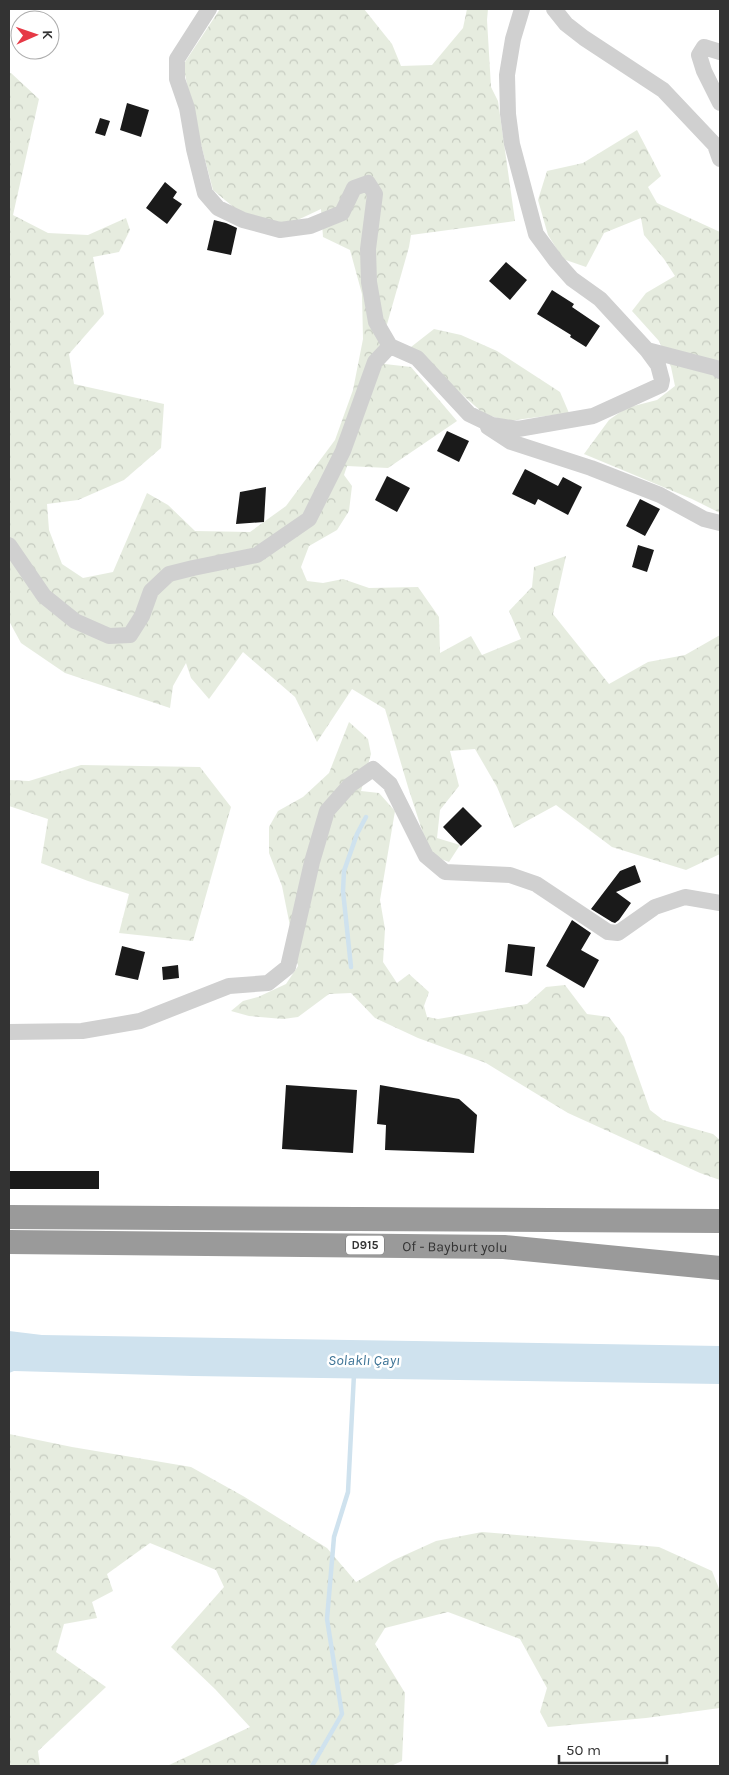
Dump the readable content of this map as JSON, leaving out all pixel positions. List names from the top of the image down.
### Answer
{
  "streets": {
    "highway": ["D915", "Of - Bayburt yolu"]
  },
  "water": ["Solaklı Çayı"],
  "scale_bar": "50 m",
  "north": "right"
}
